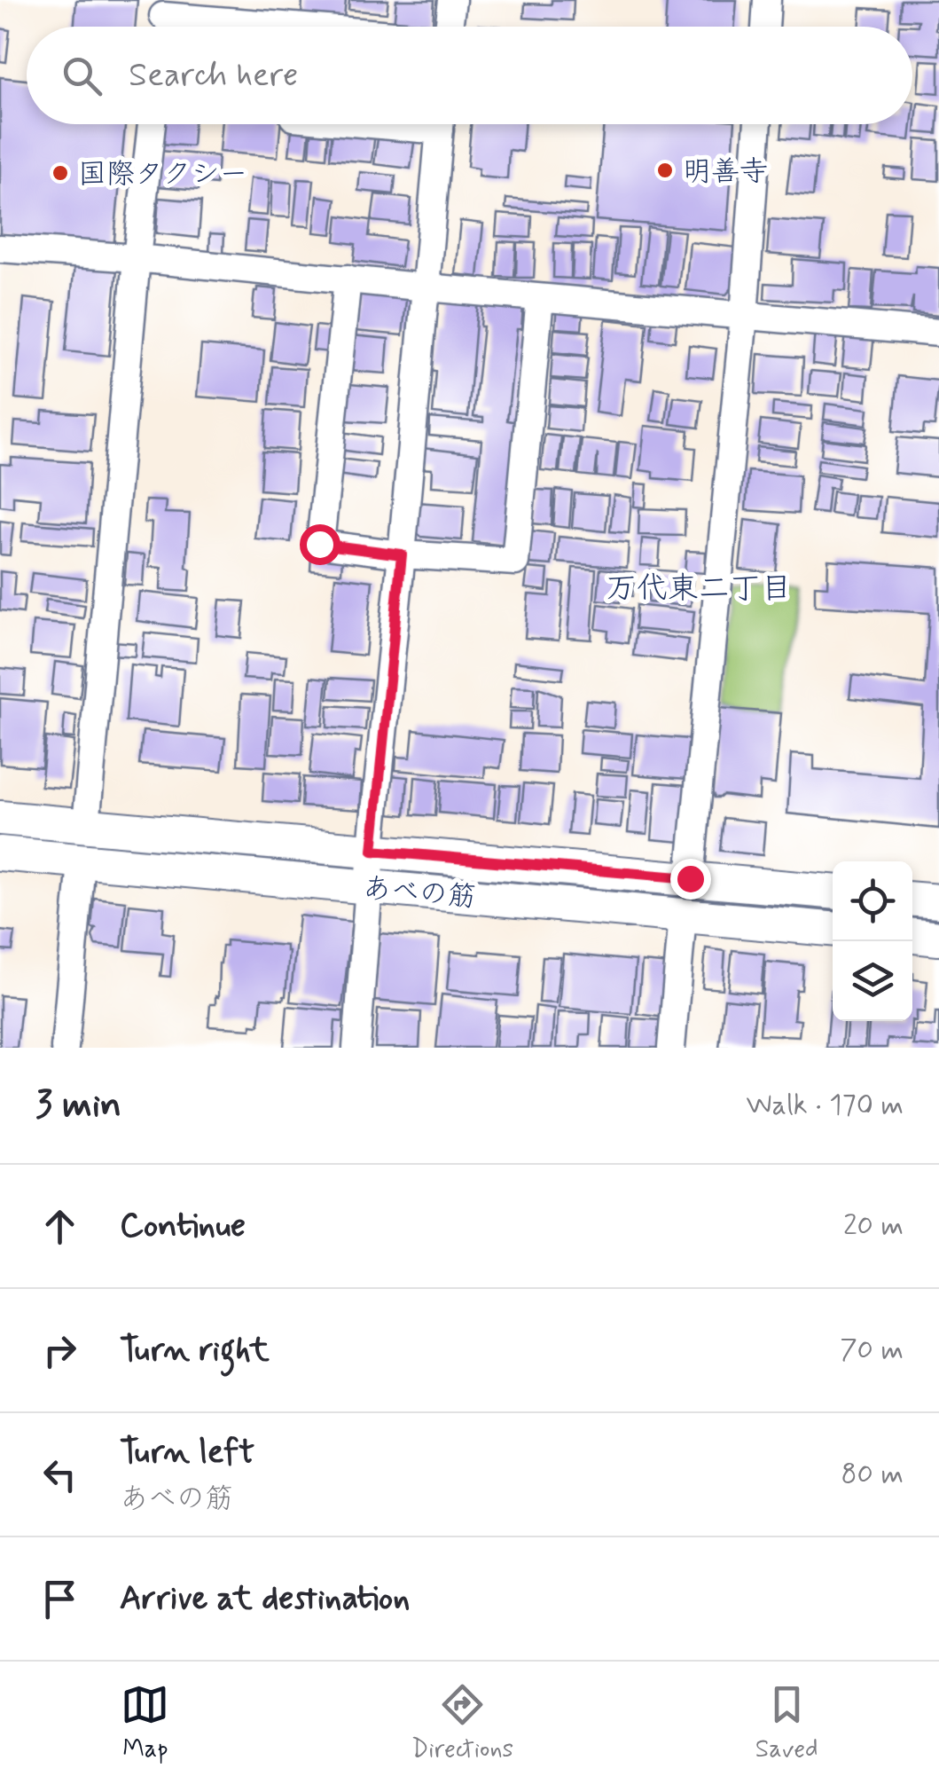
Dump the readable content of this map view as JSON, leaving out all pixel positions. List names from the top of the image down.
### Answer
{
  "streets": {
    "main road": ["あべの筋"]
  },
  "districts": ["万代東二丁目"],
  "places": ["明善寺", "国際タクシー"],
  "page": {
    "search": "Search here",
    "heading": ["3 min", "Walk · 170 m"],
    "list": [
      ["Continue", "20 m"],
      ["Turn right", "70 m"],
      ["Turn left", "あべの筋", "80 m"],
      "Arrive at destination"
    ],
    "nav": ["Map", "Directions", "Saved"]
  }
}
